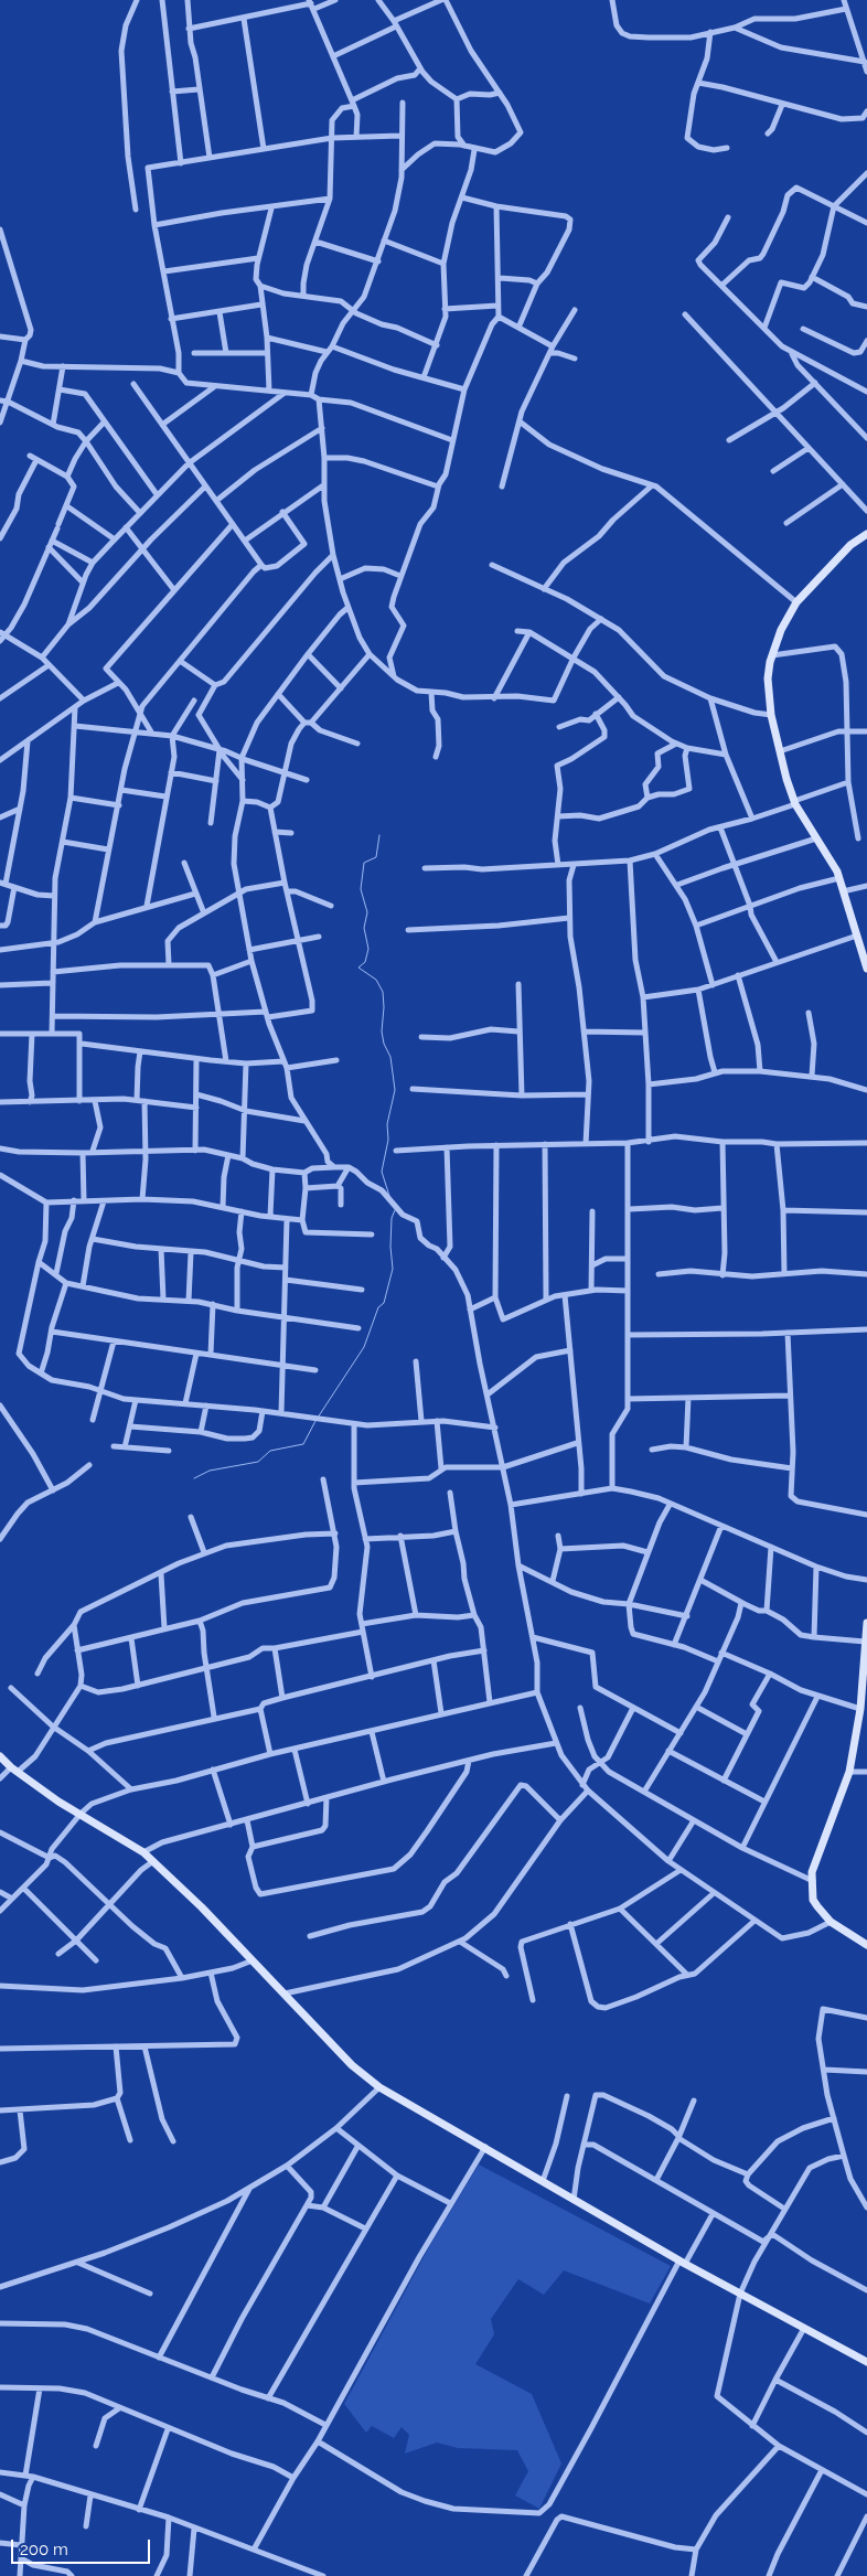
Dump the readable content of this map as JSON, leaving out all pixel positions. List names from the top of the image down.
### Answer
{
  "scale_bar": "200 m"
}
